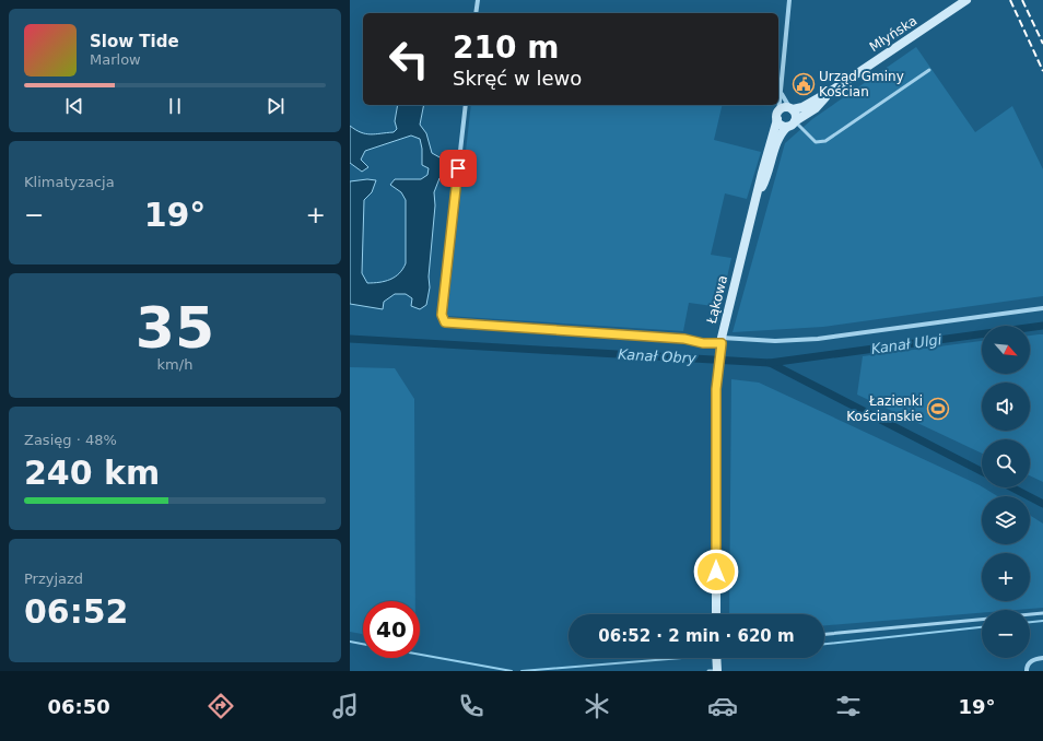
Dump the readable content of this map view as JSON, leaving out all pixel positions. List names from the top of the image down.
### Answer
{
  "streets": {
    "street": ["Młyńska", "Łąkowa"]
  },
  "crossings": [
    ["Młyńska", "Łąkowa"]
  ],
  "water": ["Kanał Ulgi", "Kanał Obry"],
  "places": {
    "public building": ["Urząd Gminy Kościan"],
    "sports": ["Łazienki Kościanskie"]
  },
  "north": "bottom right",
  "page": {
    "turn": ["210 m", "Skręć w lewo"],
    "song": ["Slow Tide", "Marlow"],
    "tile": [
      "Klimatyzacja",
      ["35", "km/h"],
      ["Zasięg · 48%", "240 km"],
      ["Przyjazd", "06:52"]
    ],
    "heat": ["−", "19°", "+"],
    "map_buttons": ["+", "−"],
    "limit": "40",
    "trip": "06:52 · 2 min · 620 m",
    "tabs": ["06:50", "19°"]
  }
}
